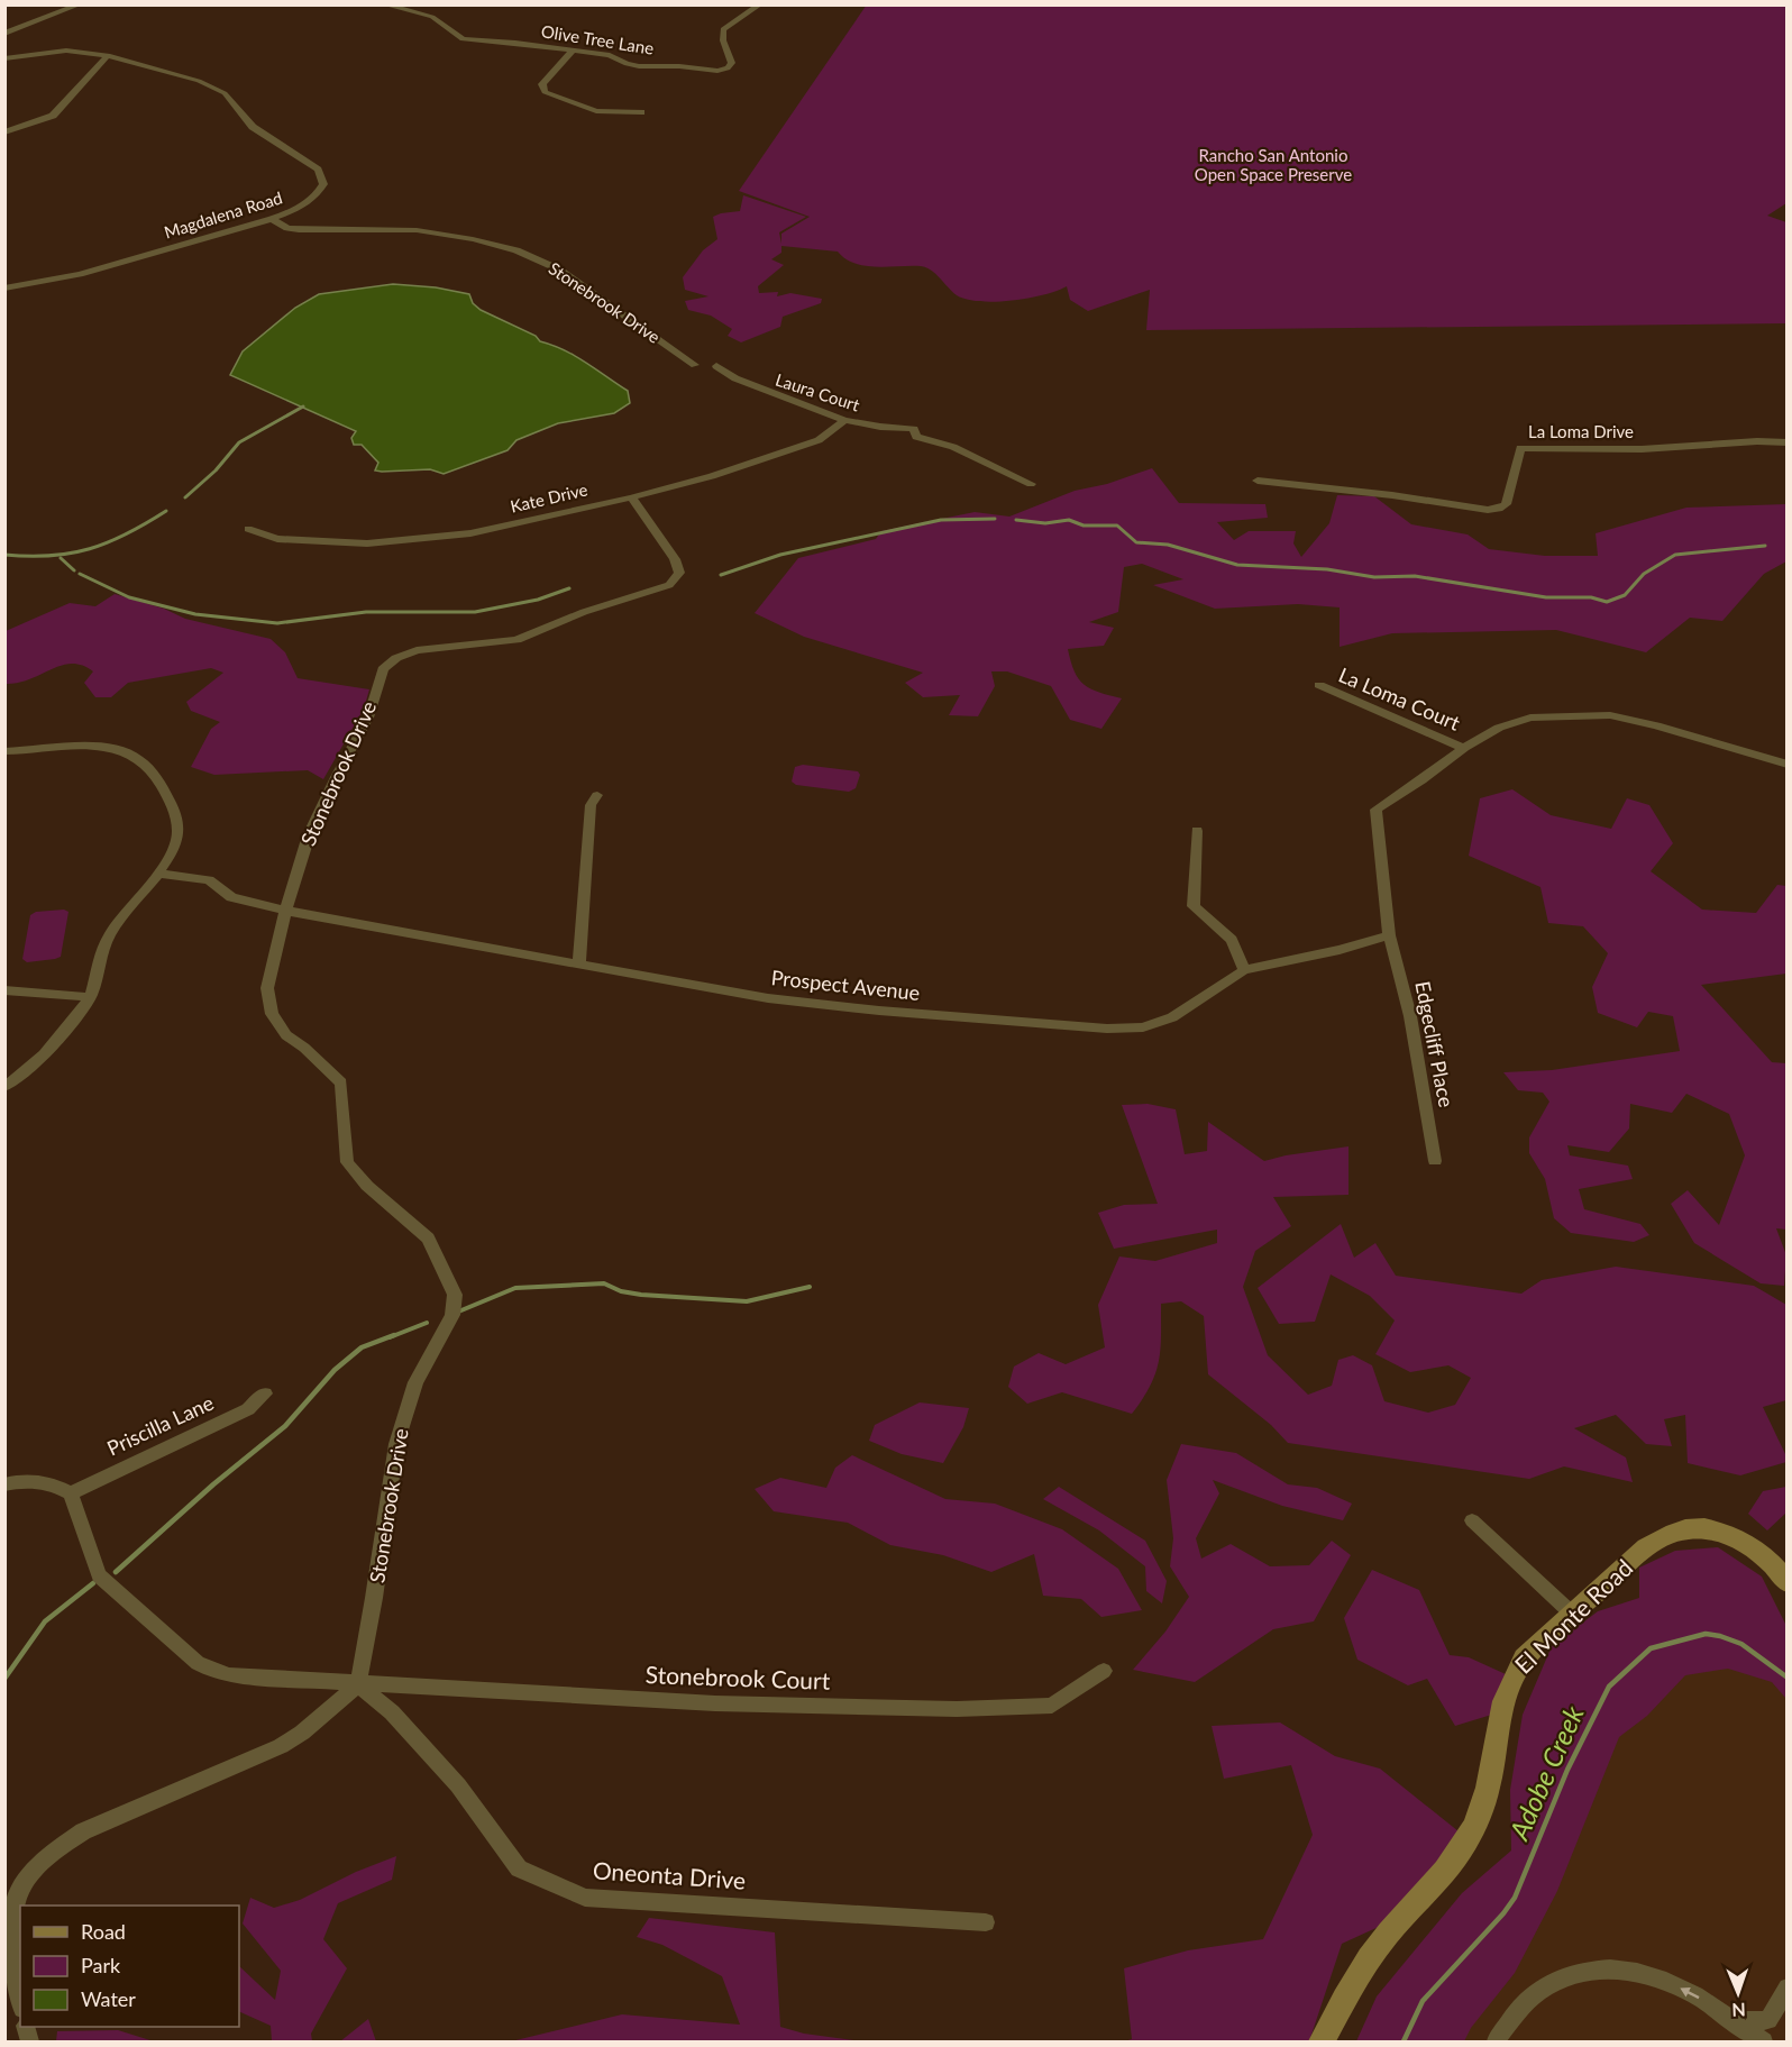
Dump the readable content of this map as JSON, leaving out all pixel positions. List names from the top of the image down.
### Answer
{
  "streets": {
    "street": [
      "Olive Tree Lane",
      "Magdalena Road",
      "Stonebrook Drive",
      "Laura Court",
      "La Loma Drive",
      "Kate Drive",
      "La Loma Court",
      "Prospect Avenue",
      "Edgecliff Place",
      "Priscilla Lane",
      "El Monte Road",
      "Stonebrook Court",
      "Oneonta Drive"
    ]
  },
  "crossings": [
    ["Magdalena Road", "Stonebrook Drive"],
    ["Stonebrook Drive", "Kate Drive"],
    ["Stonebrook Drive", "Prospect Avenue"],
    ["Stonebrook Drive", "Stonebrook Court"],
    ["Stonebrook Drive", "Oneonta Drive"],
    ["Laura Court", "Kate Drive"],
    ["Prospect Avenue", "Edgecliff Place"],
    ["Stonebrook Court", "Oneonta Drive"]
  ],
  "water": ["Adobe Creek"],
  "parks": ["Rancho San Antonio Open Space Preserve"],
  "legend": ["Road", "Park", "Water"],
  "north": "bottom"
}
